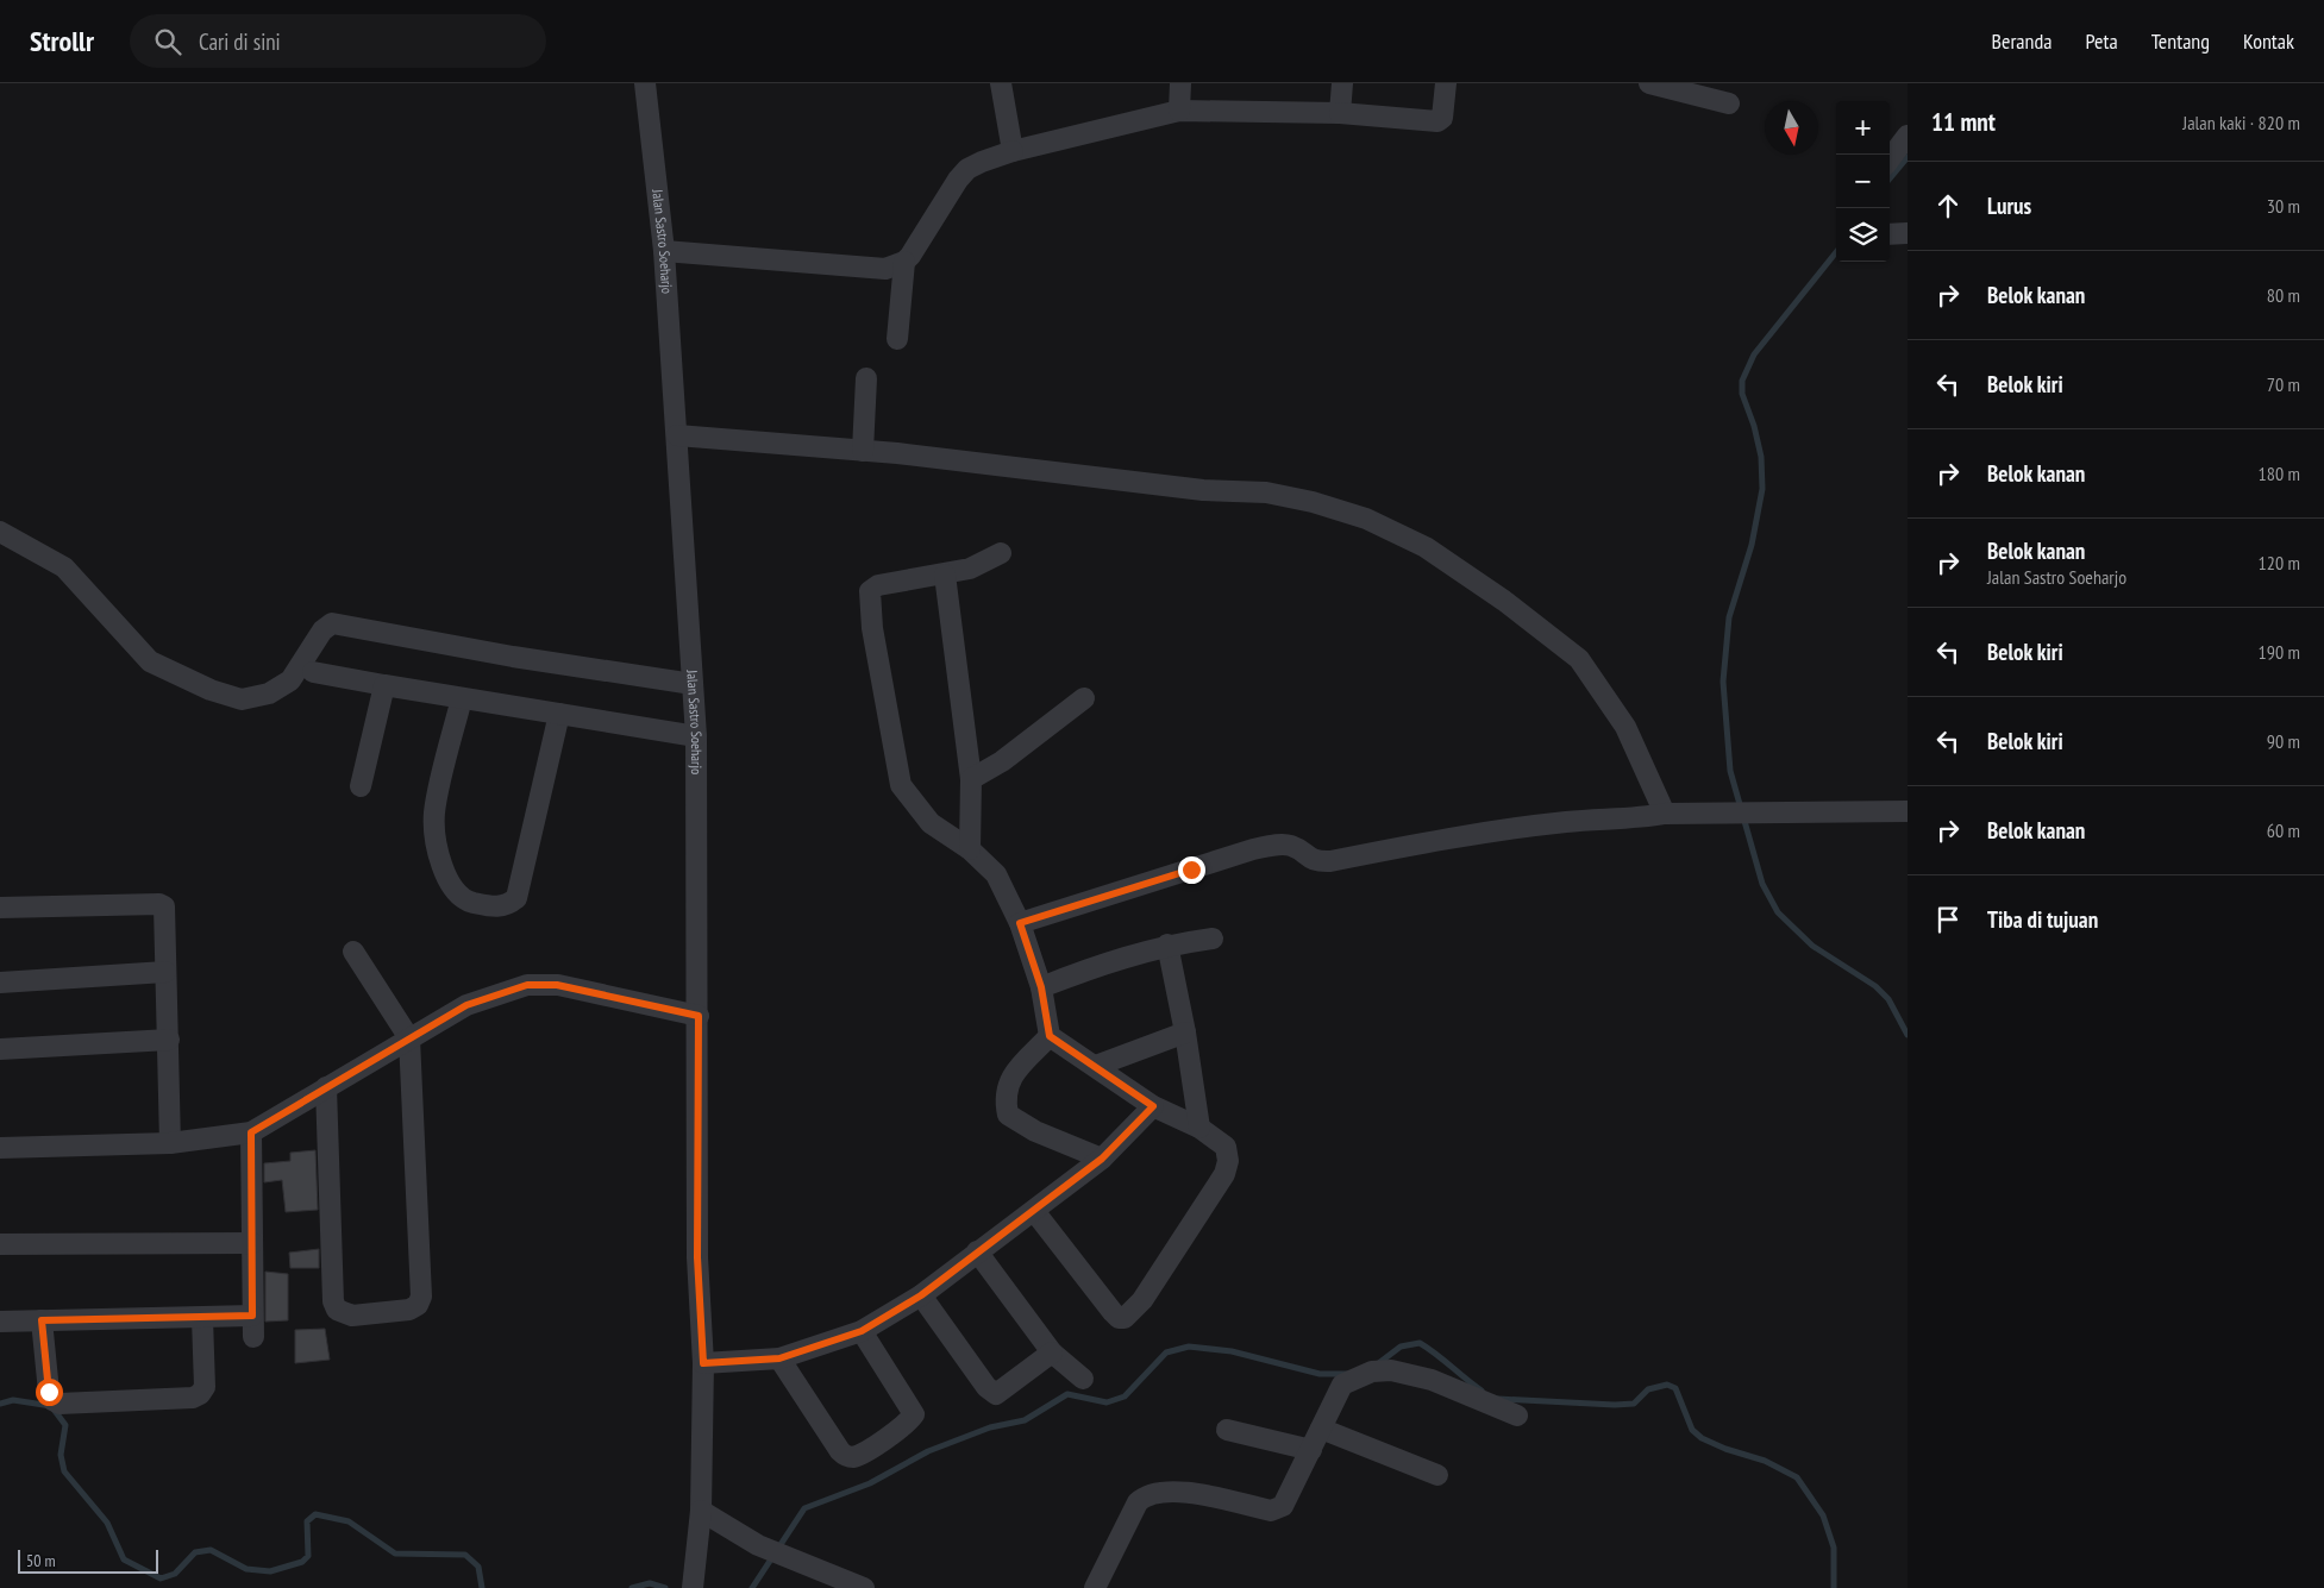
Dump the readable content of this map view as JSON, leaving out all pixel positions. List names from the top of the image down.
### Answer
{
  "streets": {
    "street": ["Jalan Sastro Soeharjo"]
  },
  "scale_bar": "50 m",
  "north": "bottom",
  "page": {
    "header": "Strollr",
    "search": "Cari di sini",
    "nav": [
      "Beranda",
      "Peta",
      "Tentang",
      "Kontak"
    ],
    "heading": ["11 mnt", "Jalan kaki · 820 m"],
    "map_buttons": ["+", "−"],
    "list": [
      ["Lurus", "30 m"],
      ["Belok kanan", "80 m"],
      ["Belok kiri", "70 m"],
      ["Belok kanan", "180 m"],
      ["Belok kanan", "Jalan Sastro Soeharjo", "120 m"],
      ["Belok kiri", "190 m"],
      ["Belok kiri", "90 m"],
      ["Belok kanan", "60 m"],
      "Tiba di tujuan"
    ],
    "scale": "50 m"
  }
}
